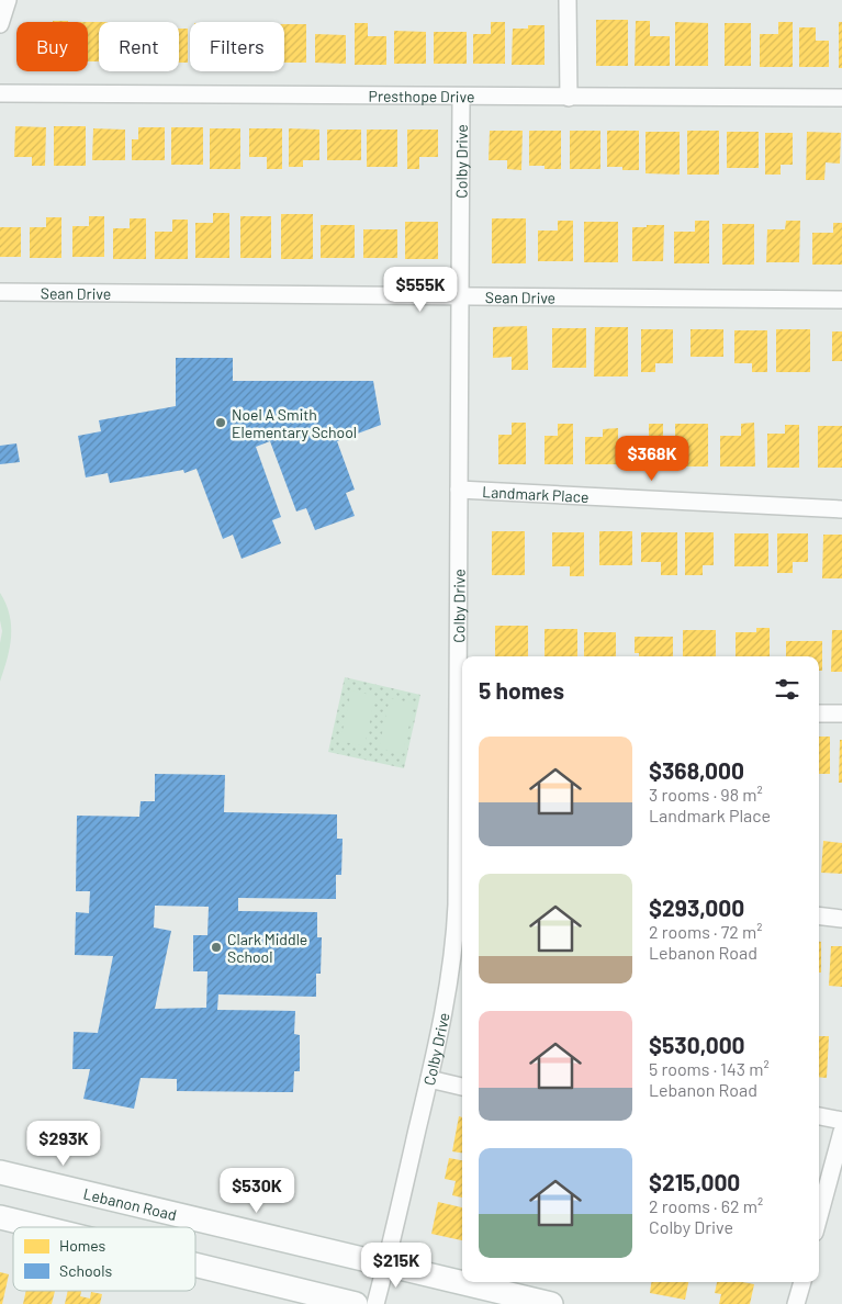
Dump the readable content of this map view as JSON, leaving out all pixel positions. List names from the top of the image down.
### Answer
{
  "streets": {
    "main road": ["Lebanon Road"],
    "street": [
      "Presthope Drive",
      "Colby Drive",
      "Sean Drive",
      "Landmark Place"
    ]
  },
  "crossings": [
    ["Presthope Drive", "Colby Drive"],
    ["Colby Drive", "Sean Drive"],
    ["Colby Drive", "Landmark Place"],
    ["Colby Drive", "Lebanon Road"]
  ],
  "places": ["Noel A Smith Elementary School", "Clark Middle School"],
  "legend": ["Homes", "Schools"],
  "page": {
    "chip": ["Buy", "Rent", "Filters"],
    "price": [
      "$555K",
      "$368K",
      "$293K",
      "$530K",
      "$215K"
    ],
    "heading": "5 homes",
    "list": [
      {
        "name": "$368,000",
        "note": "3 rooms · 98 m² · Landmark Place"
      },
      {
        "name": "$293,000",
        "note": "2 rooms · 72 m² · Lebanon Road"
      },
      {
        "name": "$530,000",
        "note": "5 rooms · 143 m² · Lebanon Road"
      },
      {
        "name": "$215,000",
        "note": "2 rooms · 62 m² · Colby Drive"
      }
    ]
  }
}
